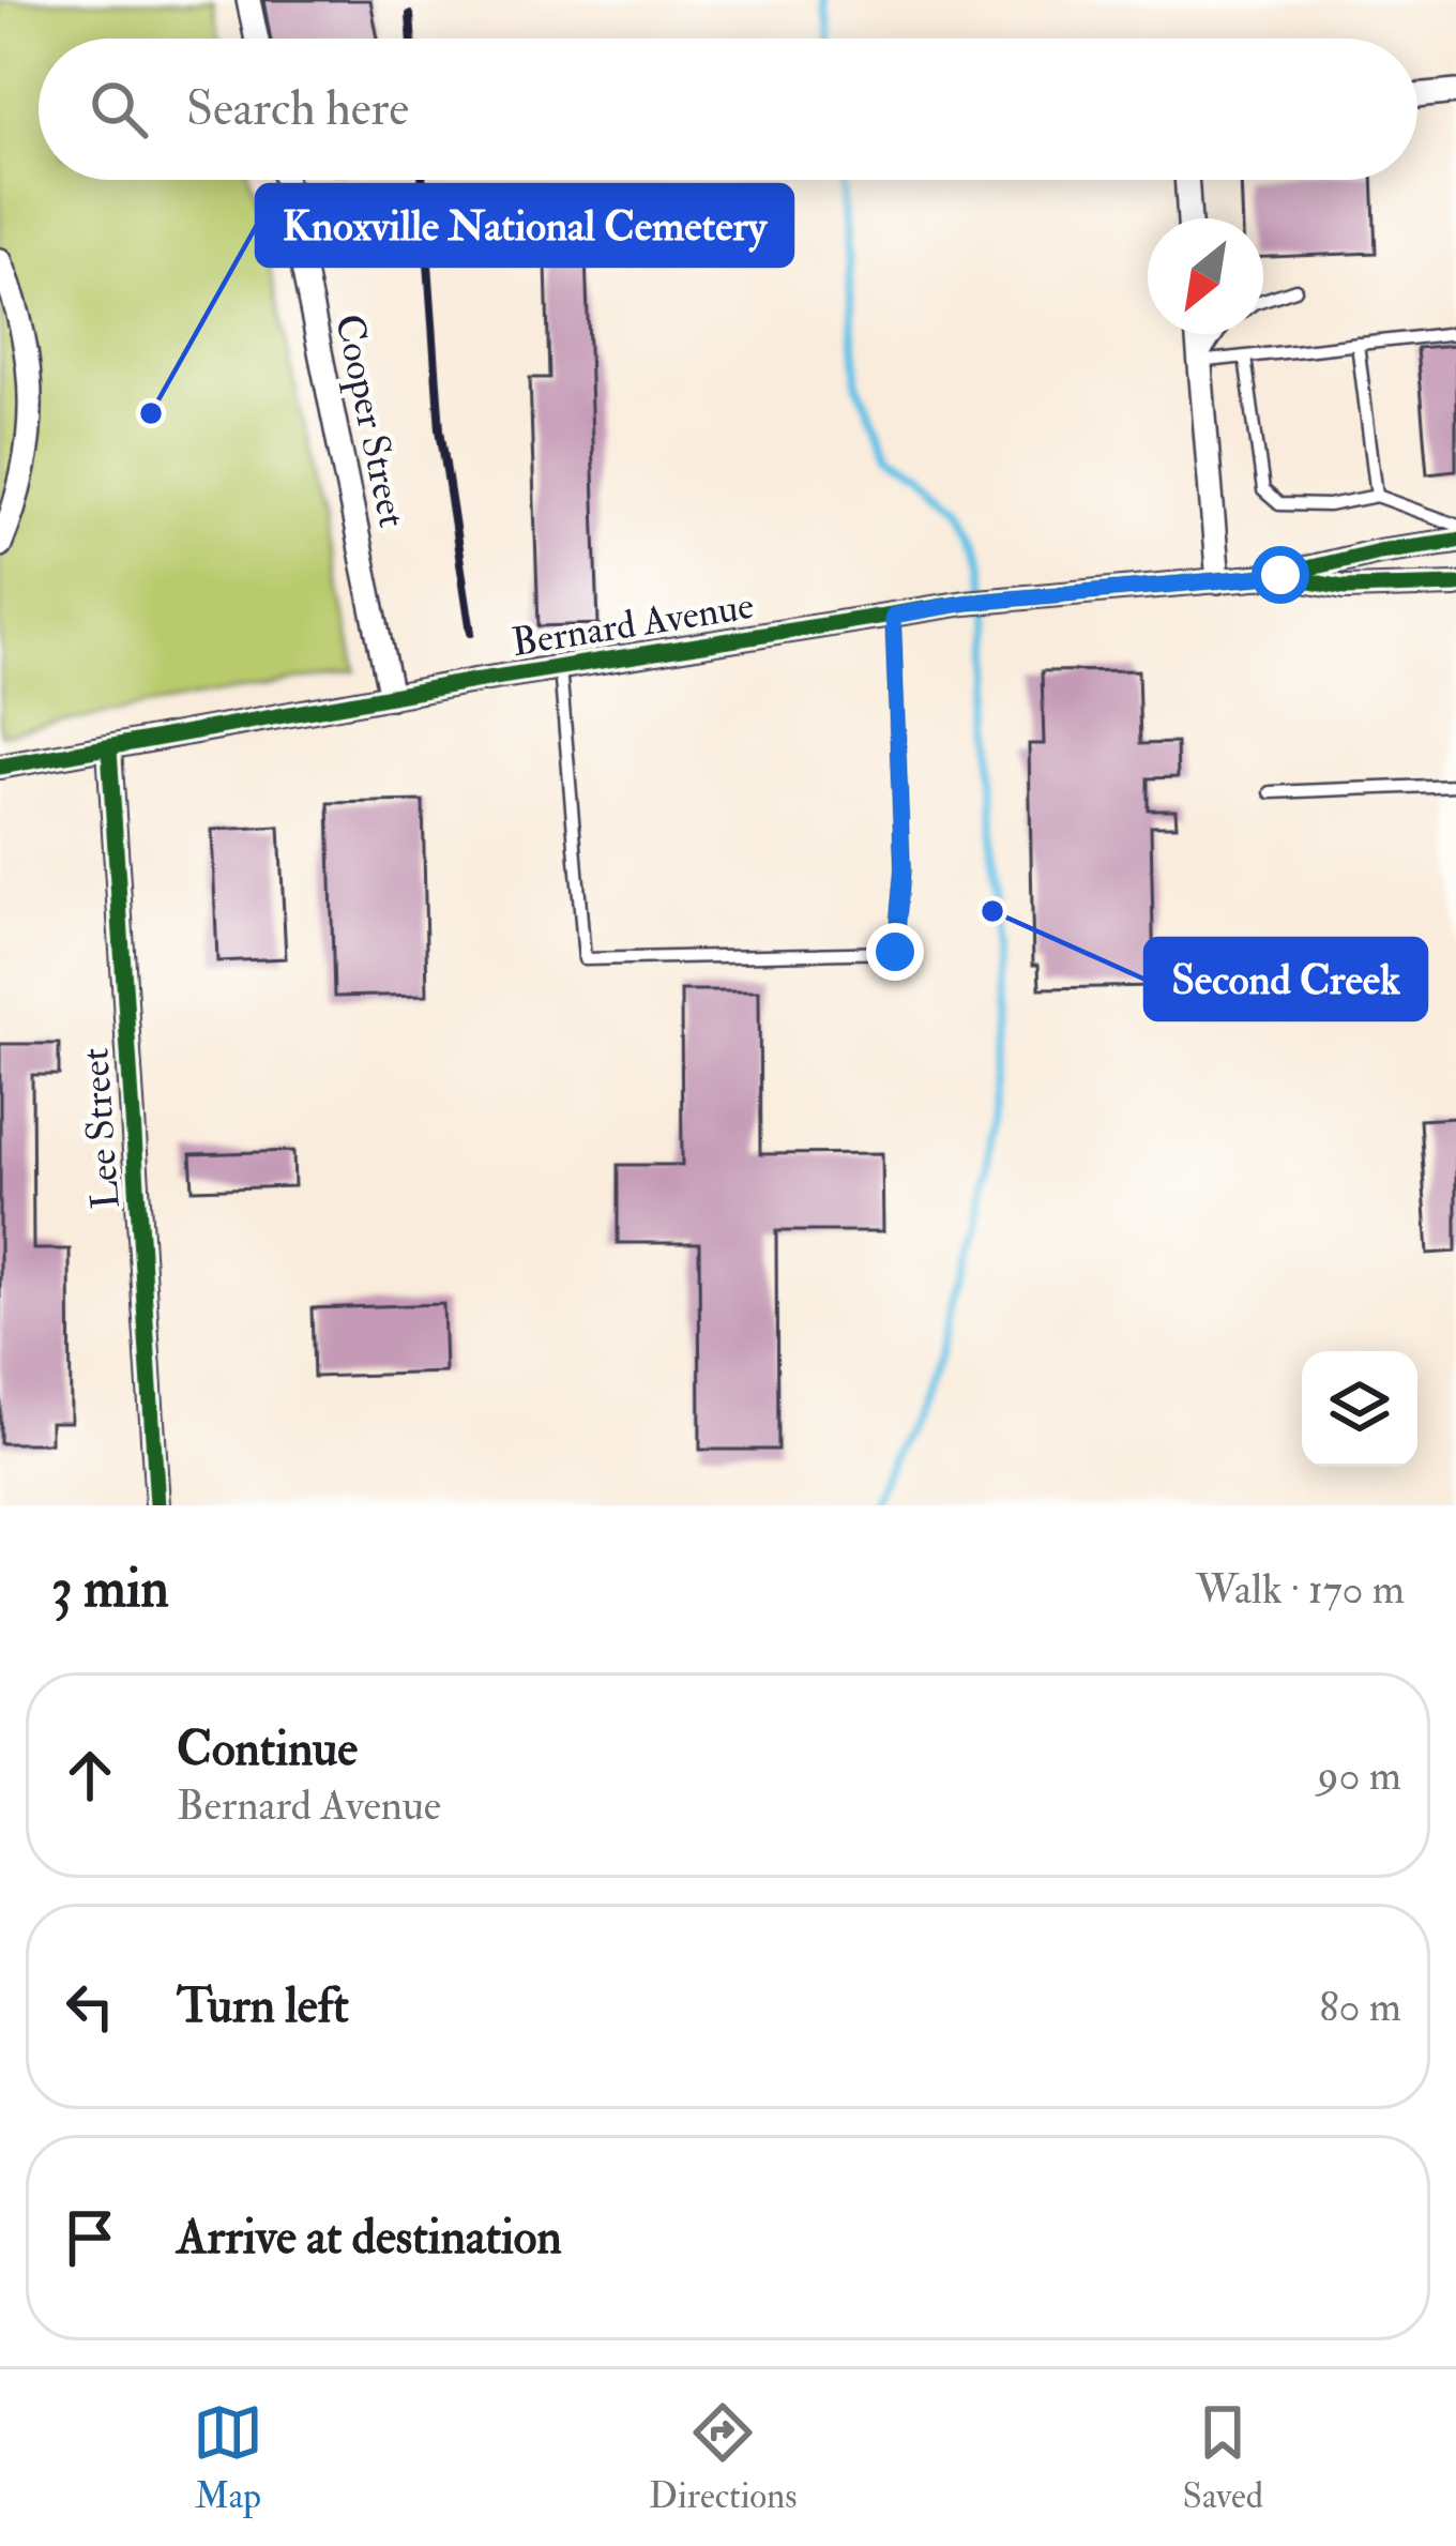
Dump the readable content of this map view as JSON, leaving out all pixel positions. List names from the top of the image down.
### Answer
{
  "streets": {
    "street": ["Cooper Street", "Bernard Avenue", "Lee Street"]
  },
  "crossings": [
    ["Cooper Street", "Bernard Avenue"],
    ["Bernard Avenue", "Lee Street"]
  ],
  "places": ["Knoxville National Cemetery", "Second Creek"],
  "north": "bottom left",
  "page": {
    "search": "Search here",
    "heading": ["3 min", "Walk · 170 m"],
    "list": [
      ["Continue", "Bernard Avenue", "90 m"],
      ["Turn left", "80 m"],
      "Arrive at destination"
    ],
    "nav": ["Map", "Directions", "Saved"]
  }
}
